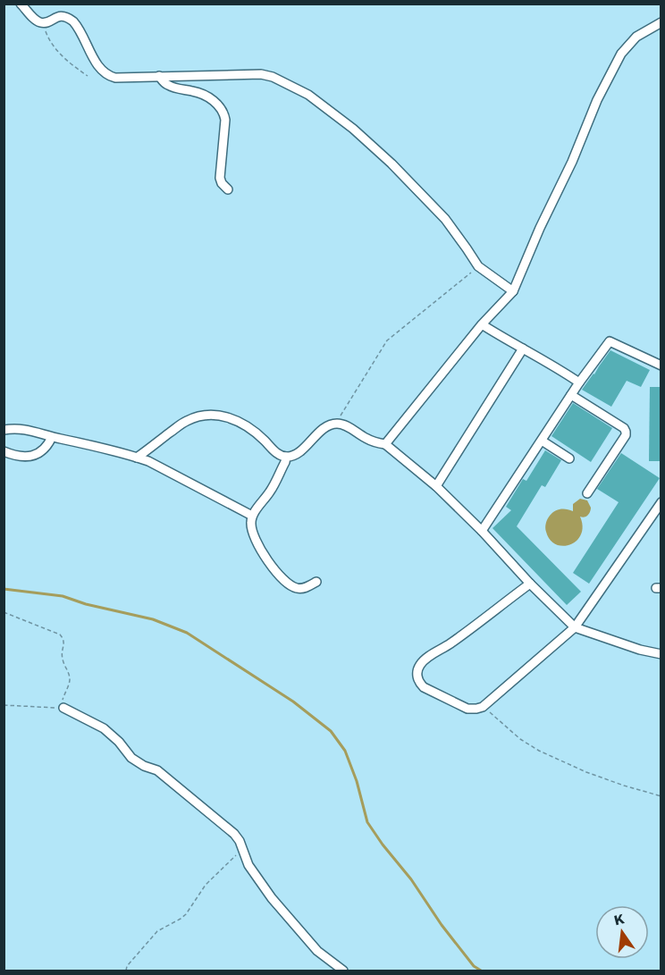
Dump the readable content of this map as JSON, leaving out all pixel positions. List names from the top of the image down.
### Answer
{
  "north": "top"
}
